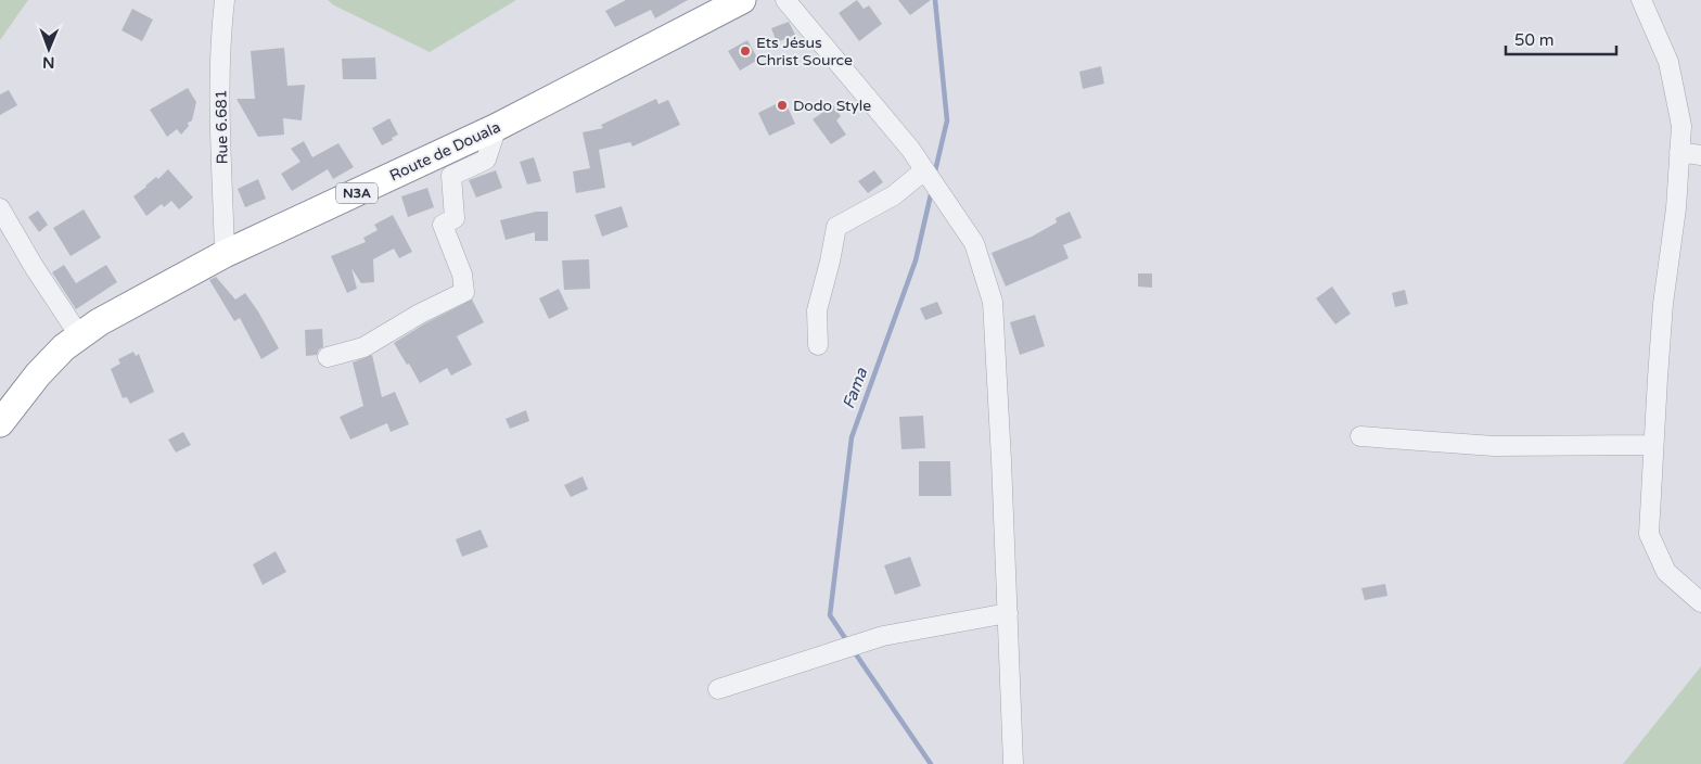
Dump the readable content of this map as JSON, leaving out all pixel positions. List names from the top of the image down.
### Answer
{
  "streets": {
    "highway": ["Route de Douala", "N3A"],
    "street": ["Rue 6.681"]
  },
  "crossings": [
    ["Rue 6.681", "Route de Douala"]
  ],
  "water": ["Fama"],
  "places": ["Ets Jésus Christ Source", "Dodo Style"],
  "scale_bar": "50 m",
  "north": "bottom"
}
